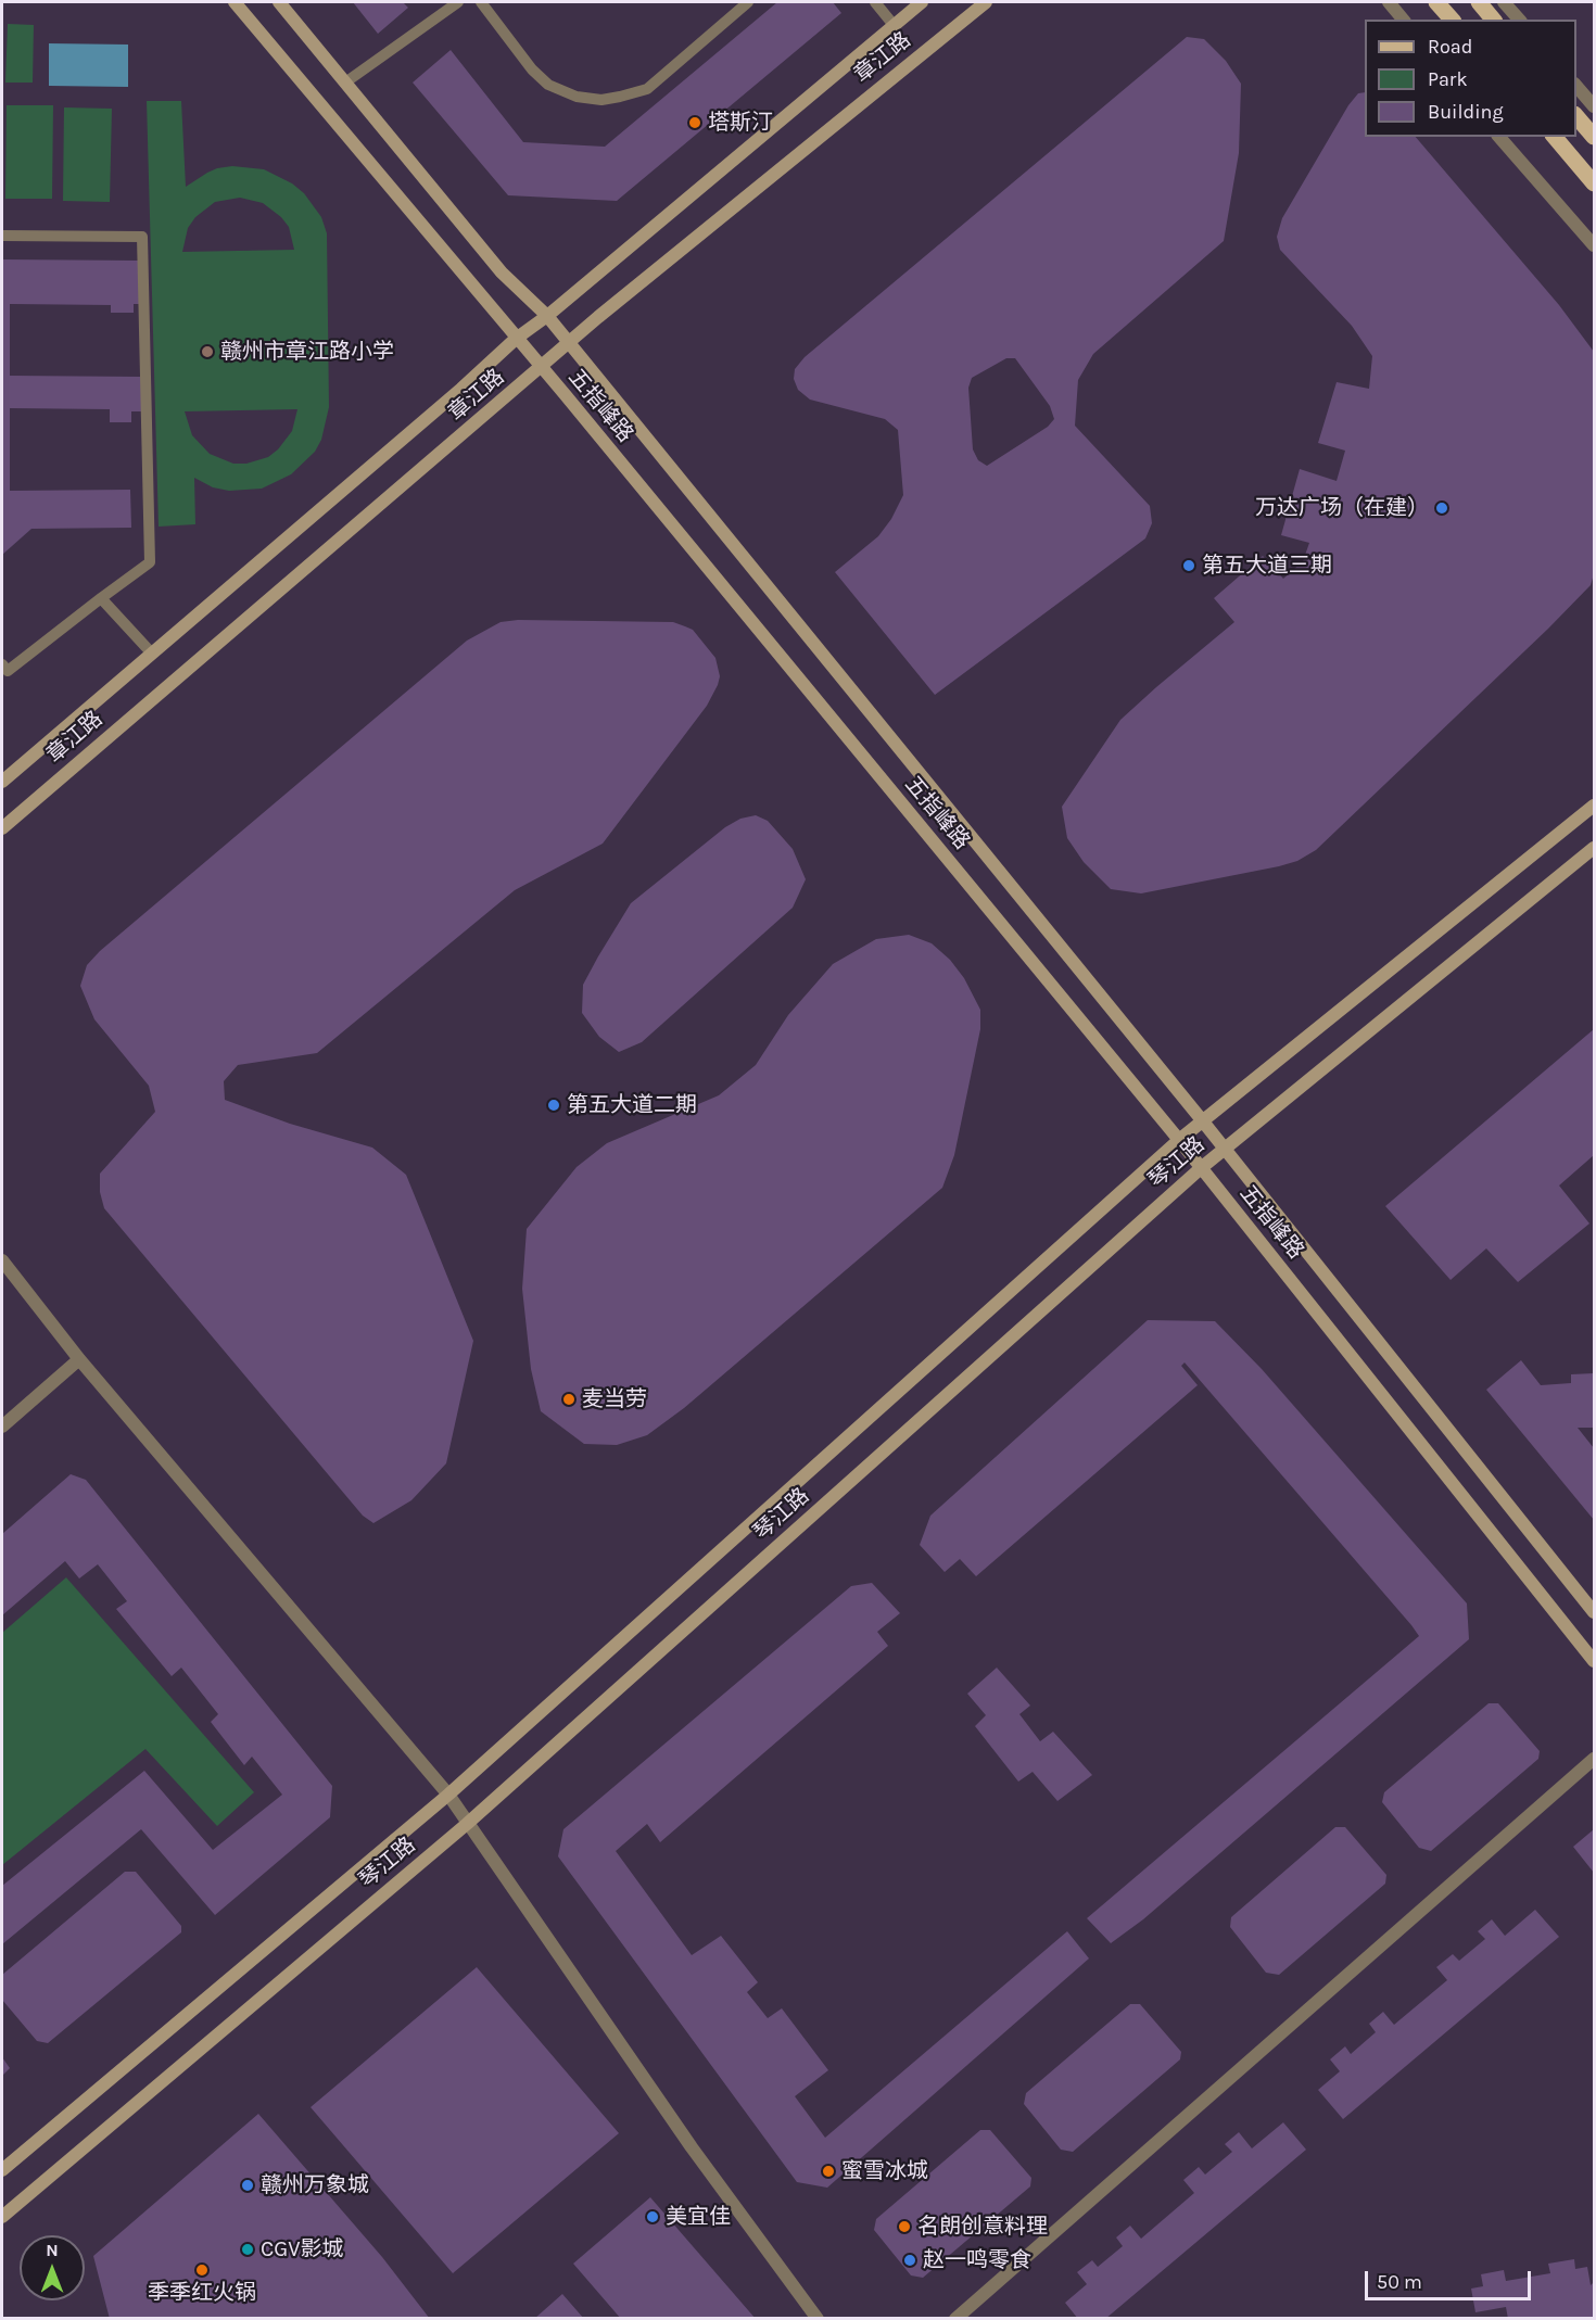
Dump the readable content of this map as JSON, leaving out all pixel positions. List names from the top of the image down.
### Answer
{
  "streets": {
    "main road": ["章江路", "五指峰路", "琴江路"]
  },
  "crossings": [
    ["章江路", "五指峰路"],
    ["五指峰路", "琴江路"]
  ],
  "places": [
    "塔斯汀",
    "赣州市章江路小学",
    "万达广场（在建）",
    "第五大道三期",
    "第五大道二期",
    "麦当劳",
    "蜜雪冰城",
    "赣州万象城",
    "美宜佳",
    "名朗创意料理",
    "CGV影城",
    "赵一鸣零食",
    "季季红火锅"
  ],
  "legend": ["Road", "Park", "Building"],
  "scale_bar": "50 m",
  "north": "top"
}
